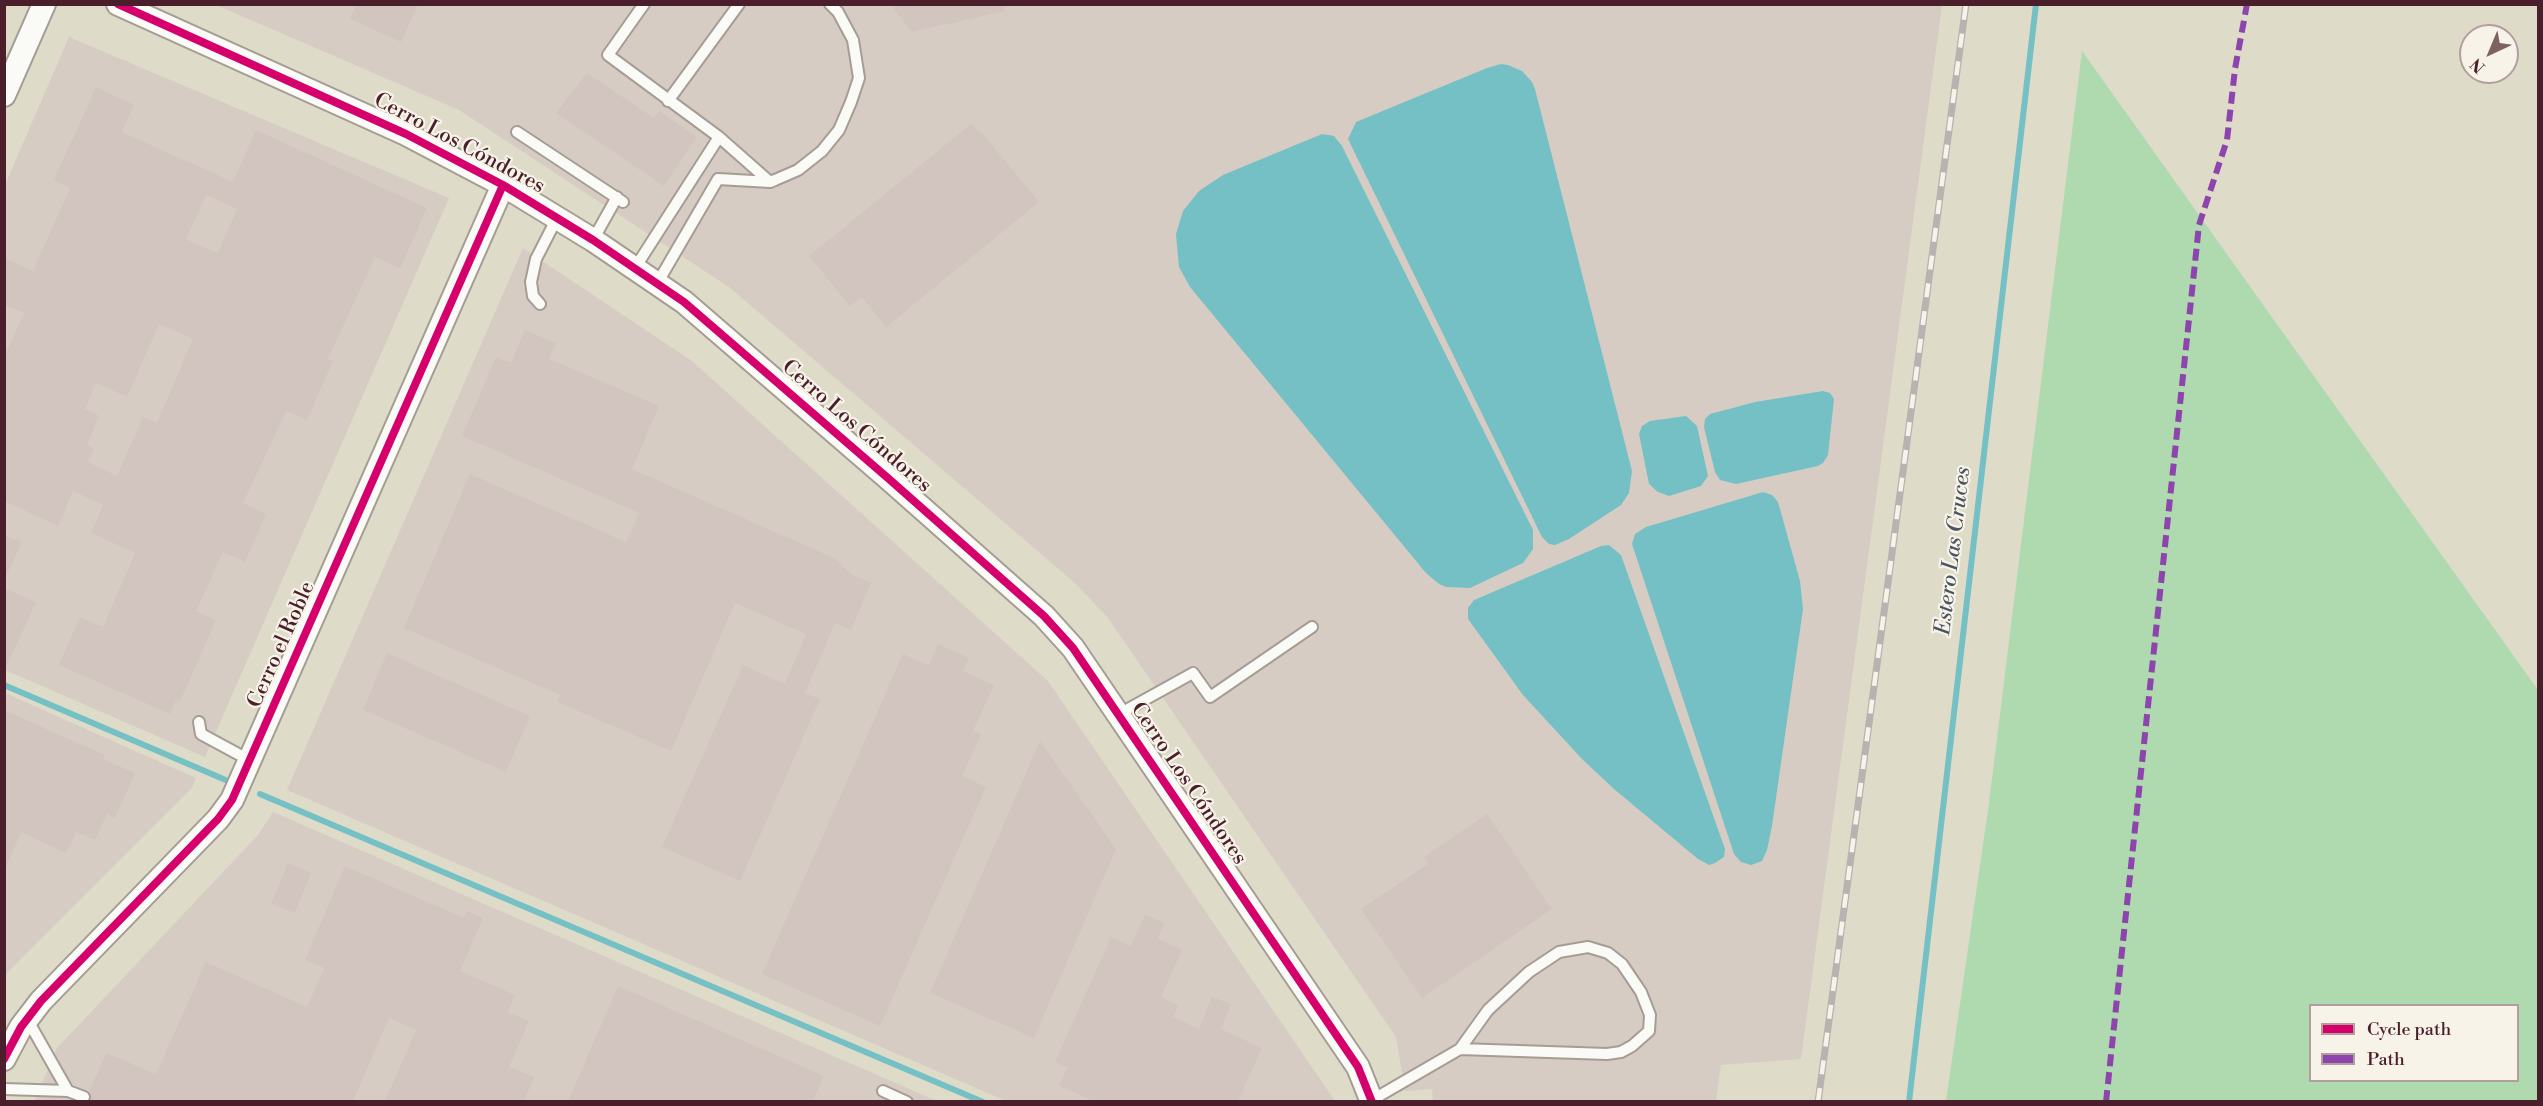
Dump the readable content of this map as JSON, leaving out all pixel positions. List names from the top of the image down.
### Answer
{
  "streets": {
    "street": ["Cerro Los Cóndores", "Cerro el Roble"]
  },
  "crossings": [
    ["Cerro Los Cóndores", "Cerro el Roble"]
  ],
  "water": ["Estero Las Cruces"],
  "legend": ["Cycle path", "Path"],
  "north": "bottom left"
}
